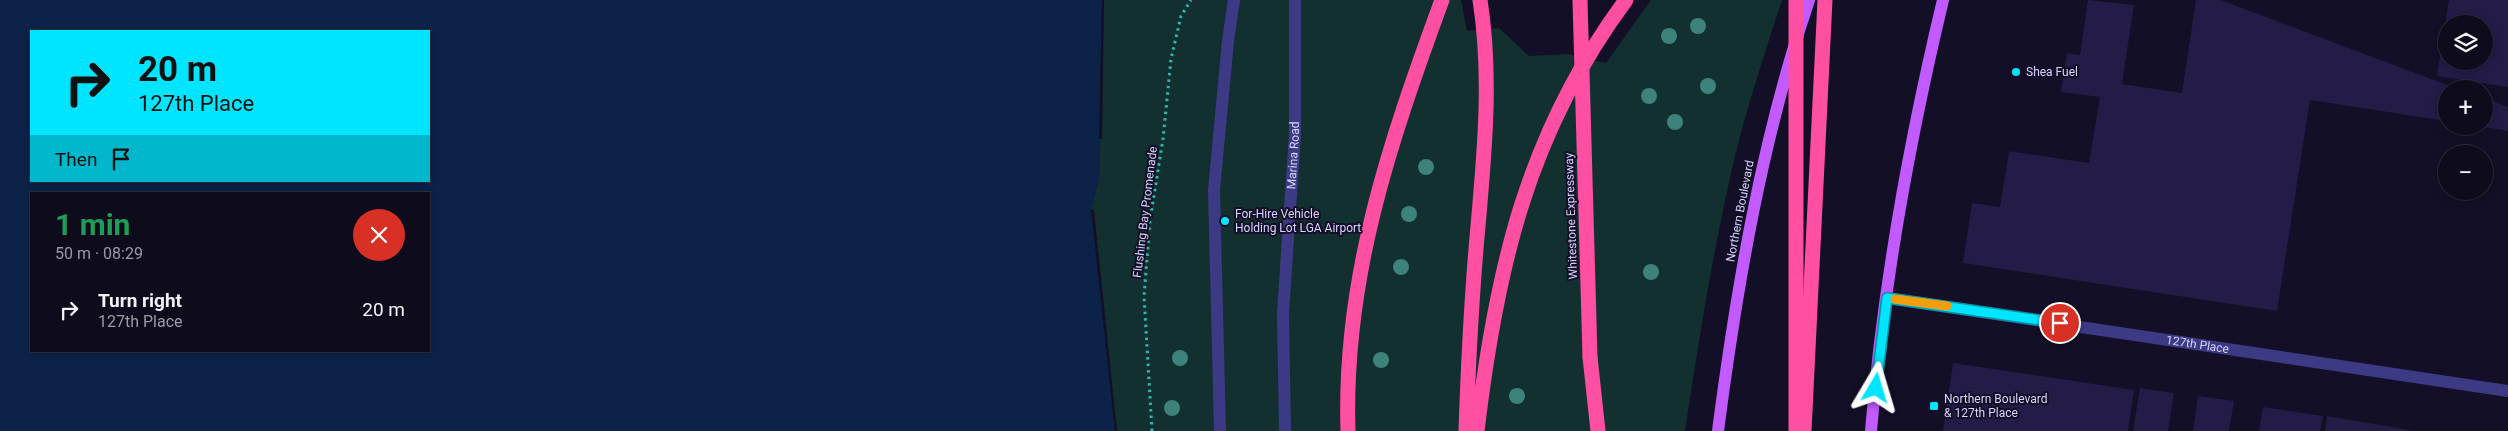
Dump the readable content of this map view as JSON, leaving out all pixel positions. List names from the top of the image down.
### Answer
{
  "streets": {
    "highway": ["Whitestone Expressway"],
    "main road": ["Northern Boulevard"],
    "street": ["Marina Road", "127th Place"],
    "path": ["Flushing Bay Promenade"]
  },
  "places": {
    "other": ["Shea Fuel", "For-Hire Vehicle Holding Lot LGA Airport"],
    "transit": ["Northern Boulevard & 127th Place"]
  },
  "page": {
    "map_buttons": ["+", "−"],
    "turn": ["20 m", "127th Place"],
    "then": "Then",
    "heading": ["1 min", "50 m · 08:29"],
    "list": [
      {
        "name": "Turn right",
        "note": "127th Place",
        "value": "20 m"
      }
    ]
  }
}
